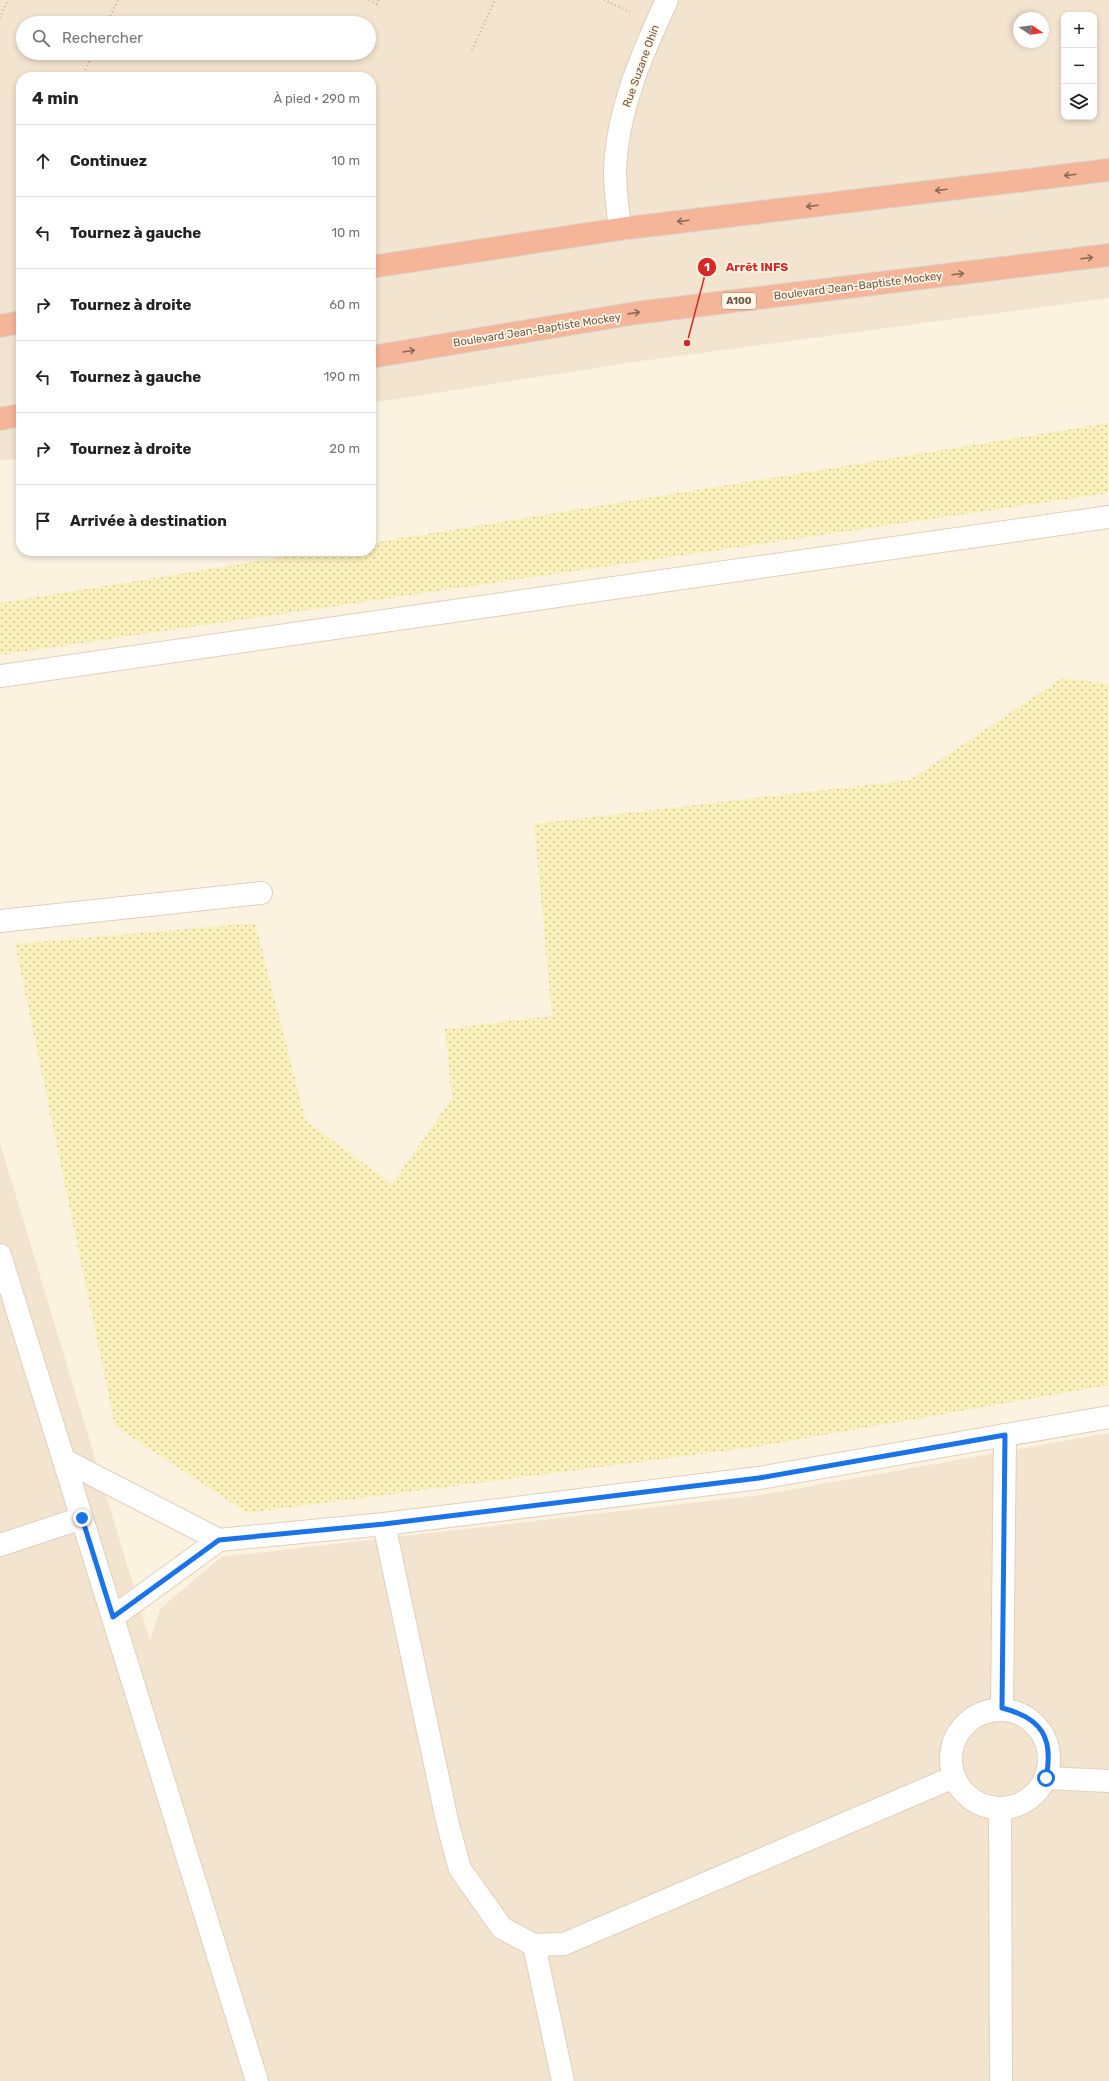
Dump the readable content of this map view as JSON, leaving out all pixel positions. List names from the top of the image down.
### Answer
{
  "streets": {
    "highway": ["Boulevard Jean-Baptiste Mockey", "A100"],
    "street": ["Rue Suzane Ohin"]
  },
  "places": ["Arrêt INFS"],
  "north": "right",
  "page": {
    "map_buttons": ["+", "−"],
    "search": "Rechercher",
    "heading": ["4 min", "À pied · 290 m"],
    "list": [
      ["Continuez", "10 m"],
      ["Tournez à gauche", "10 m"],
      ["Tournez à droite", "60 m"],
      ["Tournez à gauche", "190 m"],
      ["Tournez à droite", "20 m"],
      "Arrivée à destination"
    ]
  }
}
